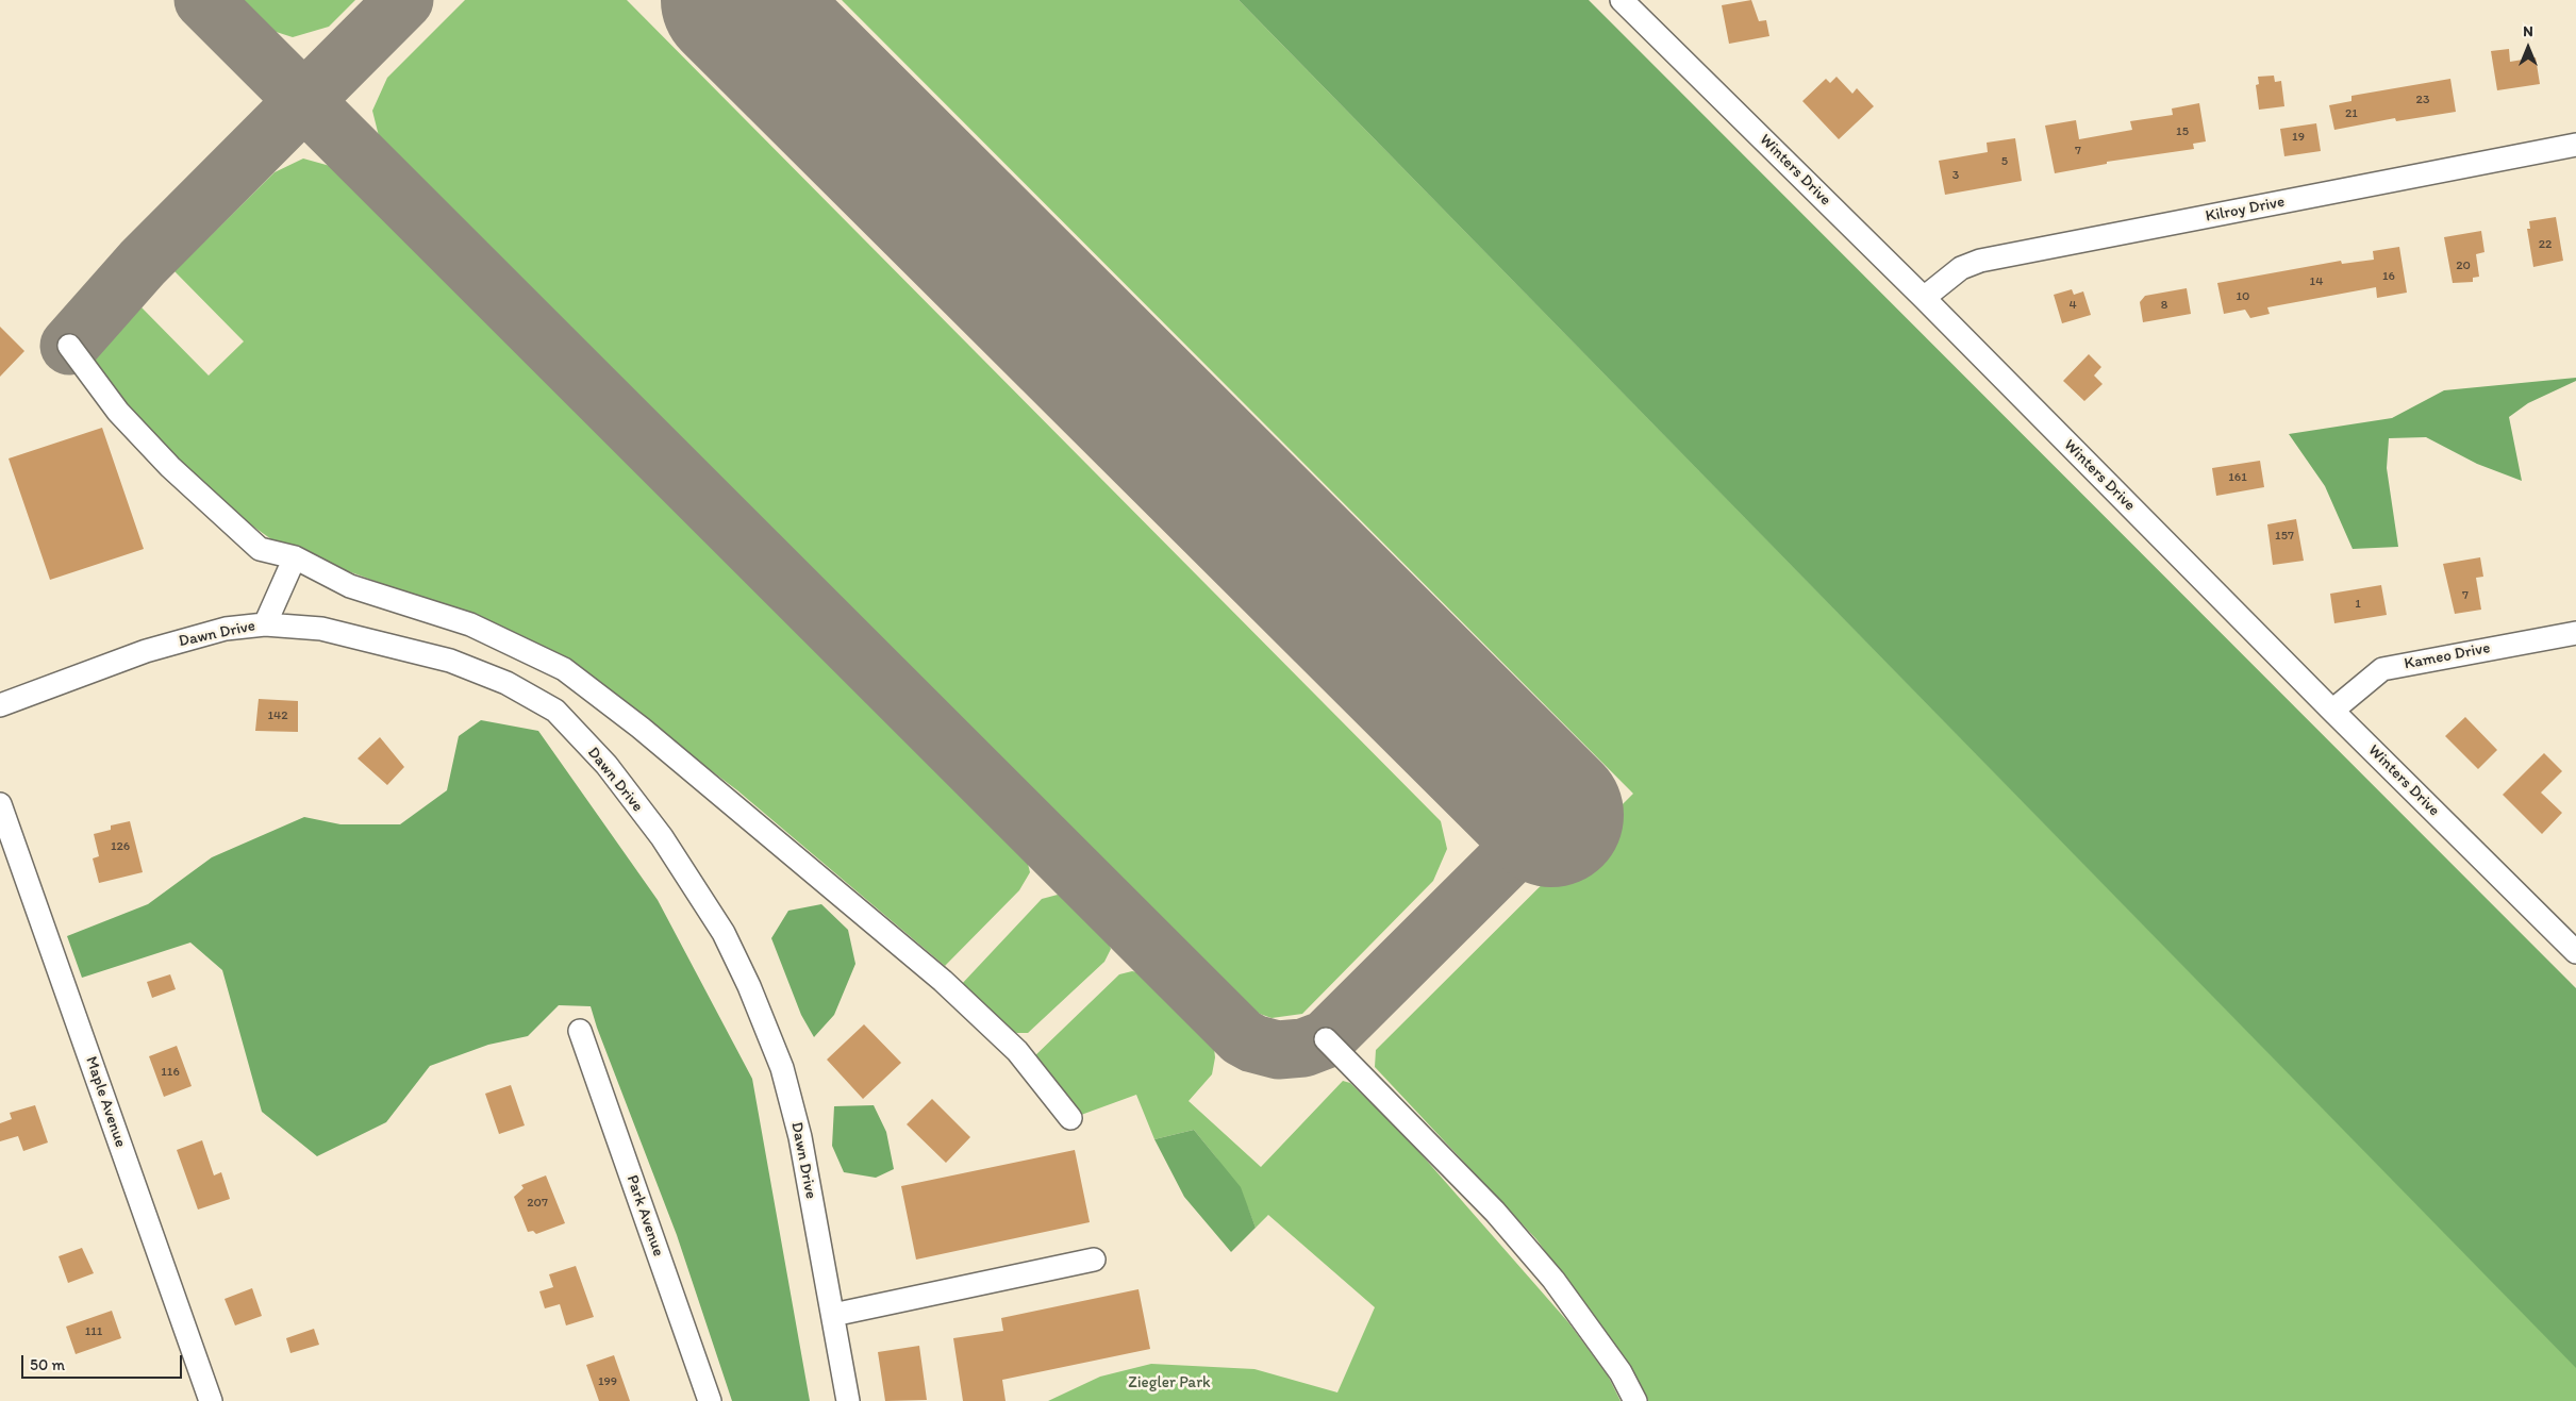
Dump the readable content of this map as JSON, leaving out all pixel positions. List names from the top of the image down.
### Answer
{
  "streets": {
    "street": [
      "Winters Drive",
      "Kilroy Drive",
      "Dawn Drive",
      "Kameo Drive",
      "Maple Avenue",
      "Park Avenue"
    ]
  },
  "crossings": [
    ["Winters Drive", "Kilroy Drive"],
    ["Winters Drive", "Kameo Drive"]
  ],
  "parks": ["Ziegler Park"],
  "house_numbers": [
    "23",
    "21",
    "15",
    "19",
    "7",
    "5",
    "3",
    "22",
    "20",
    "16",
    "14",
    "10",
    "4",
    "8",
    "161",
    "157",
    "7",
    "1",
    "142",
    "126",
    "116",
    "207",
    "111",
    "199"
  ],
  "scale_bar": "50 m",
  "north": "top"
}
